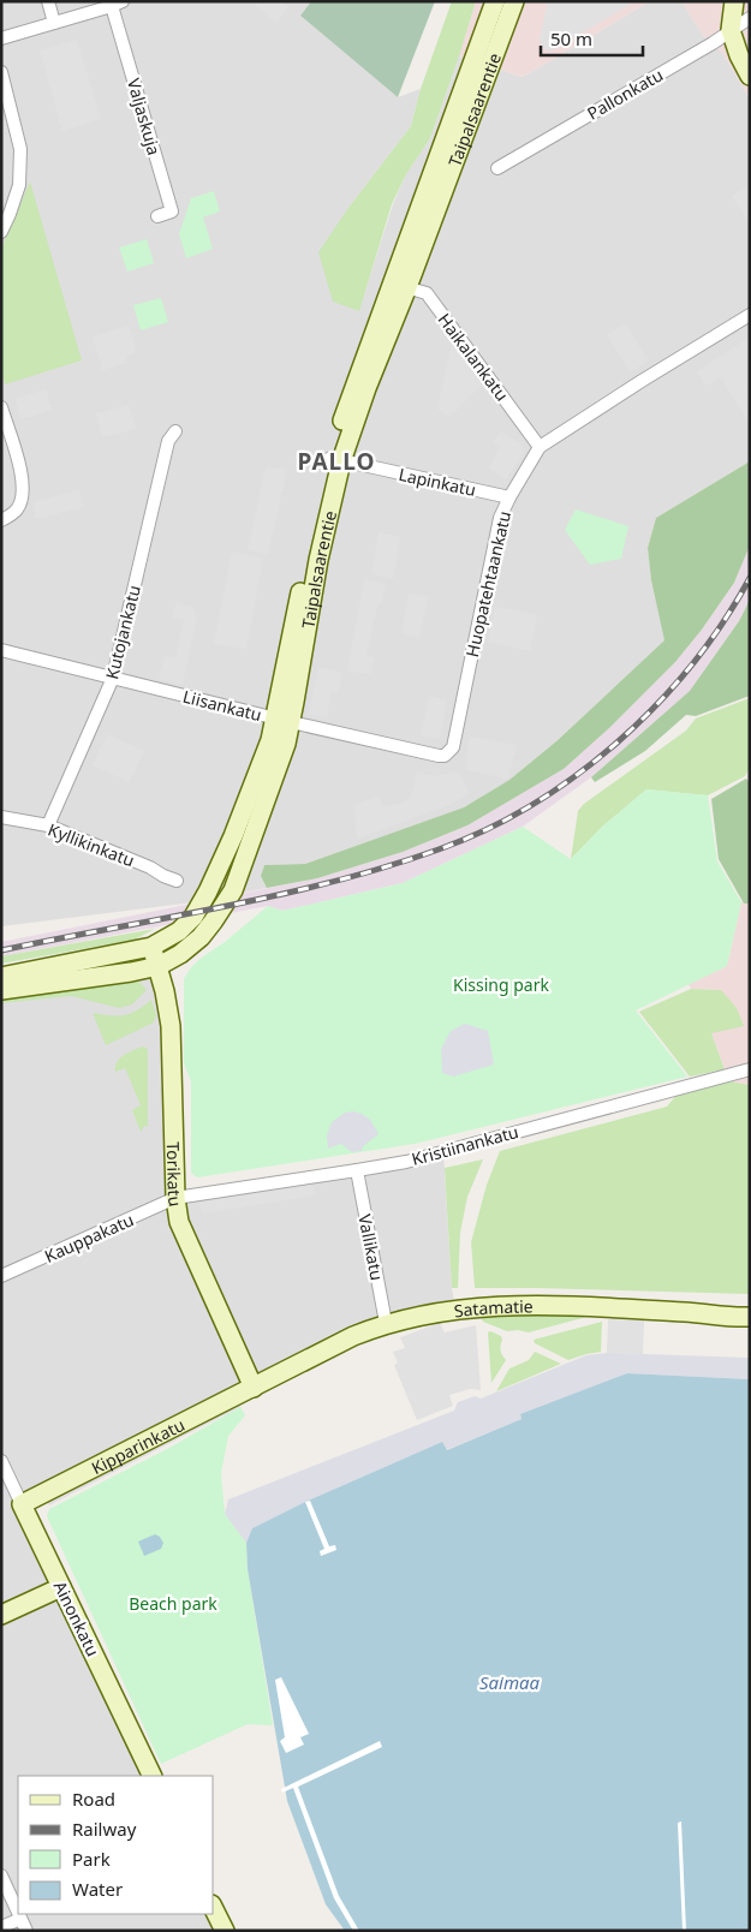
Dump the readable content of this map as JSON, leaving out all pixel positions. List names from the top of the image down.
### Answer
{
  "streets": {
    "main road": [
      "Taipalsaarentie",
      "Torikatu",
      "Satamatie",
      "Kipparinkatu",
      "Ainonkatu"
    ],
    "street": [
      "Pallonkatu",
      "Valjaskuja",
      "Haikalankatu",
      "Lapinkatu",
      "Huopatehtaankatu",
      "Kutojankatu",
      "Liisankatu",
      "Kyllikinkatu",
      "Kristiinankatu",
      "Kauppakatu",
      "Vallikatu"
    ]
  },
  "crossings": [
    ["Taipalsaarentie", "Haikalankatu"],
    ["Taipalsaarentie", "Lapinkatu"],
    ["Taipalsaarentie", "Liisankatu"],
    ["Taipalsaarentie", "Torikatu"],
    ["Haikalankatu", "Huopatehtaankatu"],
    ["Lapinkatu", "Huopatehtaankatu"],
    ["Huopatehtaankatu", "Liisankatu"],
    ["Kutojankatu", "Liisankatu"],
    ["Kutojankatu", "Kyllikinkatu"],
    ["Kristiinankatu", "Torikatu"],
    ["Kristiinankatu", "Kauppakatu"],
    ["Kristiinankatu", "Vallikatu"],
    ["Torikatu", "Kauppakatu"],
    ["Torikatu", "Satamatie"],
    ["Torikatu", "Kipparinkatu"],
    ["Vallikatu", "Satamatie"],
    ["Satamatie", "Kipparinkatu"],
    ["Kipparinkatu", "Ainonkatu"]
  ],
  "districts": ["PALLO"],
  "water": ["Saimaa"],
  "parks": ["Kissing park", "Beach park"],
  "legend": [
    "Road",
    "Railway",
    "Park",
    "Water"
  ],
  "scale_bar": "50 m"
}
